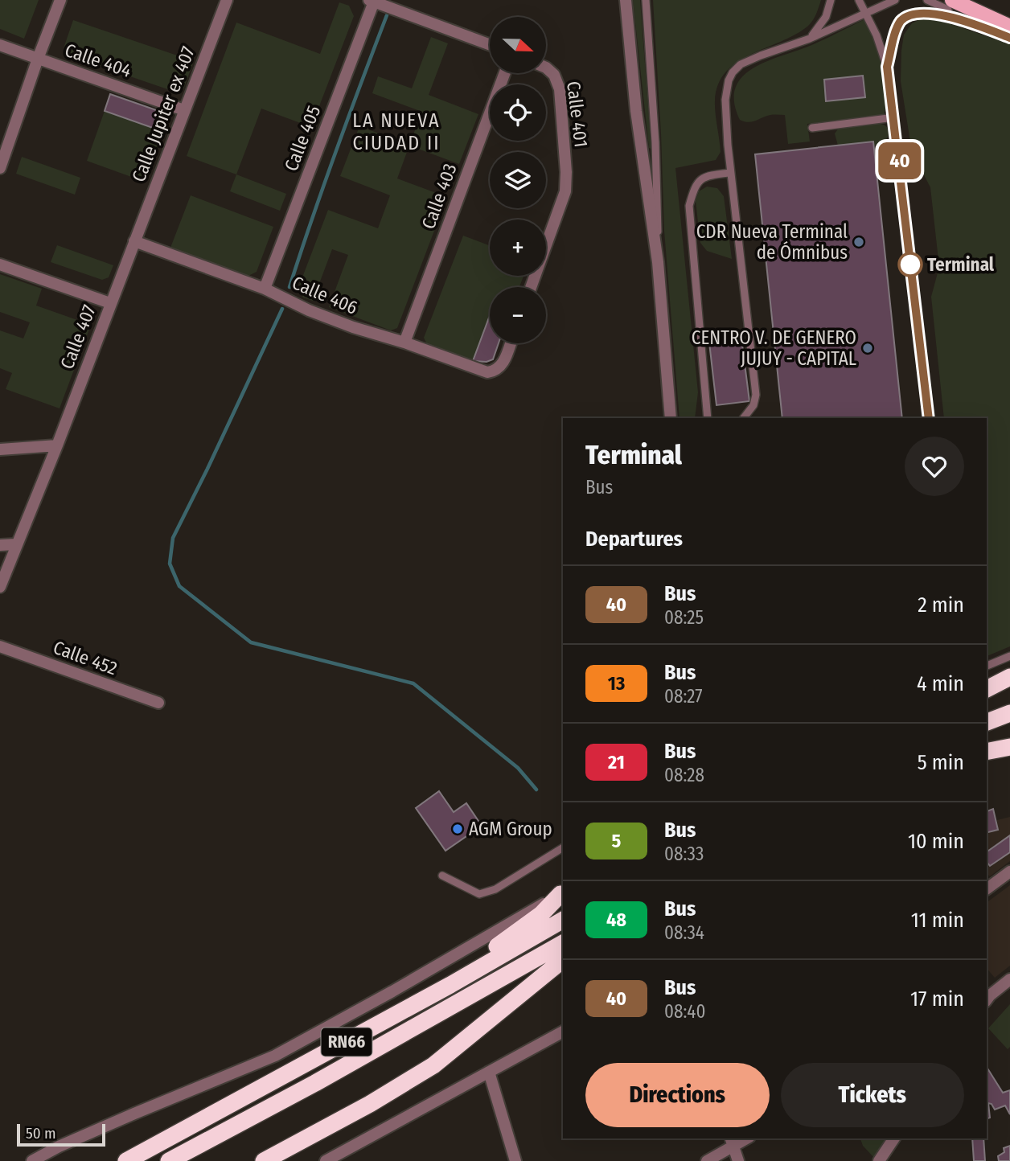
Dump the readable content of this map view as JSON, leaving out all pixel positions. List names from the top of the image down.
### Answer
{
  "streets": {
    "highway": ["RN66"],
    "street": [
      "Calle 404",
      "Calle Jupiter ex 407",
      "Calle 401",
      "Calle 405",
      "Calle 403",
      "Calle 406",
      "Calle 407",
      "Calle 452"
    ]
  },
  "crossings": [
    ["Calle 404", "Calle Jupiter ex 407"],
    ["Calle Jupiter ex 407", "Calle 406"],
    ["Calle Jupiter ex 407", "Calle 407"],
    ["Calle 405", "Calle 406"],
    ["Calle 403", "Calle 406"],
    ["Calle 406", "Calle 407"]
  ],
  "districts": ["LA NUEVA CIUDAD II"],
  "places": [
    "CDR Nueva Terminal de Ómnibus",
    "Terminal",
    "CENTRO V. DE GENERO JUJUY - CAPITAL",
    "AGM Group"
  ],
  "lines": ["bus line 40"],
  "scale_bar": "50 m",
  "north": "right",
  "page": {
    "on_map": "40",
    "map_buttons": ["+", "−"],
    "heading": [
      ["Terminal", "Bus"],
      "Departures"
    ],
    "list": [
      {
        "mark": "40",
        "name": "Bus",
        "note": "08:25",
        "value": "2 min"
      },
      {
        "mark": "13",
        "name": "Bus",
        "note": "08:27",
        "value": "4 min"
      },
      {
        "mark": "21",
        "name": "Bus",
        "note": "08:28",
        "value": "5 min"
      },
      {
        "mark": "5",
        "name": "Bus",
        "note": "08:33",
        "value": "10 min"
      },
      {
        "mark": "48",
        "name": "Bus",
        "note": "08:34",
        "value": "11 min"
      },
      {
        "mark": "40",
        "name": "Bus",
        "note": "08:40",
        "value": "17 min"
      }
    ],
    "buttons": ["Directions", "Tickets"],
    "scale": "50 m"
  }
}
